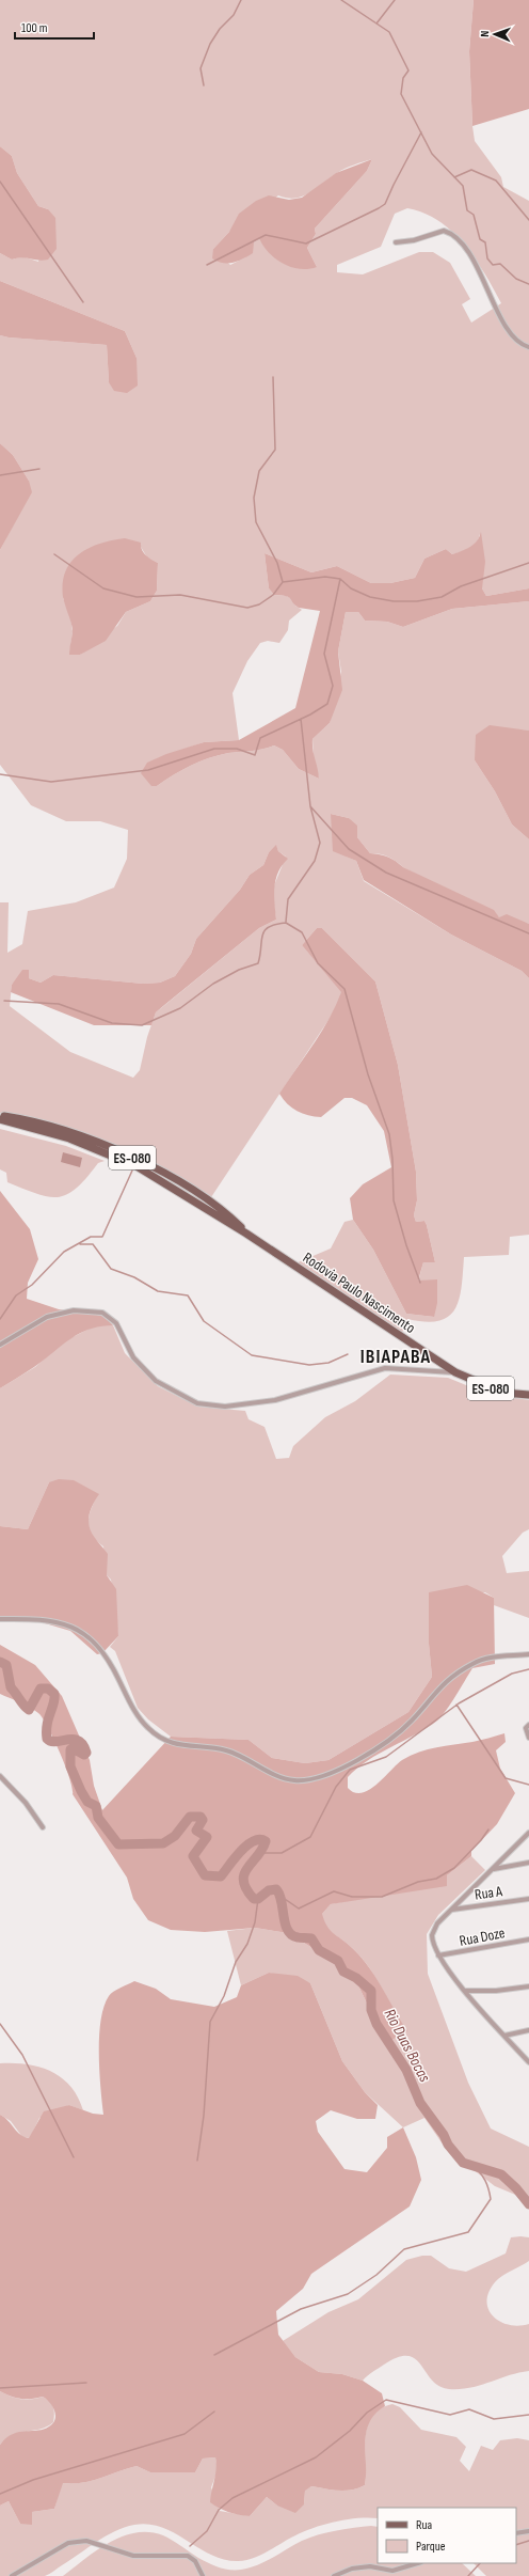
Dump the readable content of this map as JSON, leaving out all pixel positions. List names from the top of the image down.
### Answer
{
  "streets": {
    "main road": ["ES-080", "Rodovia Paulo Nascimento"],
    "street": ["Rua A", "Rua Doze"]
  },
  "districts": ["IBIAPABA"],
  "water": ["Rio Duas Bocas"],
  "legend": ["Rua", "Parque"],
  "scale_bar": "100 m",
  "north": "left"
}
